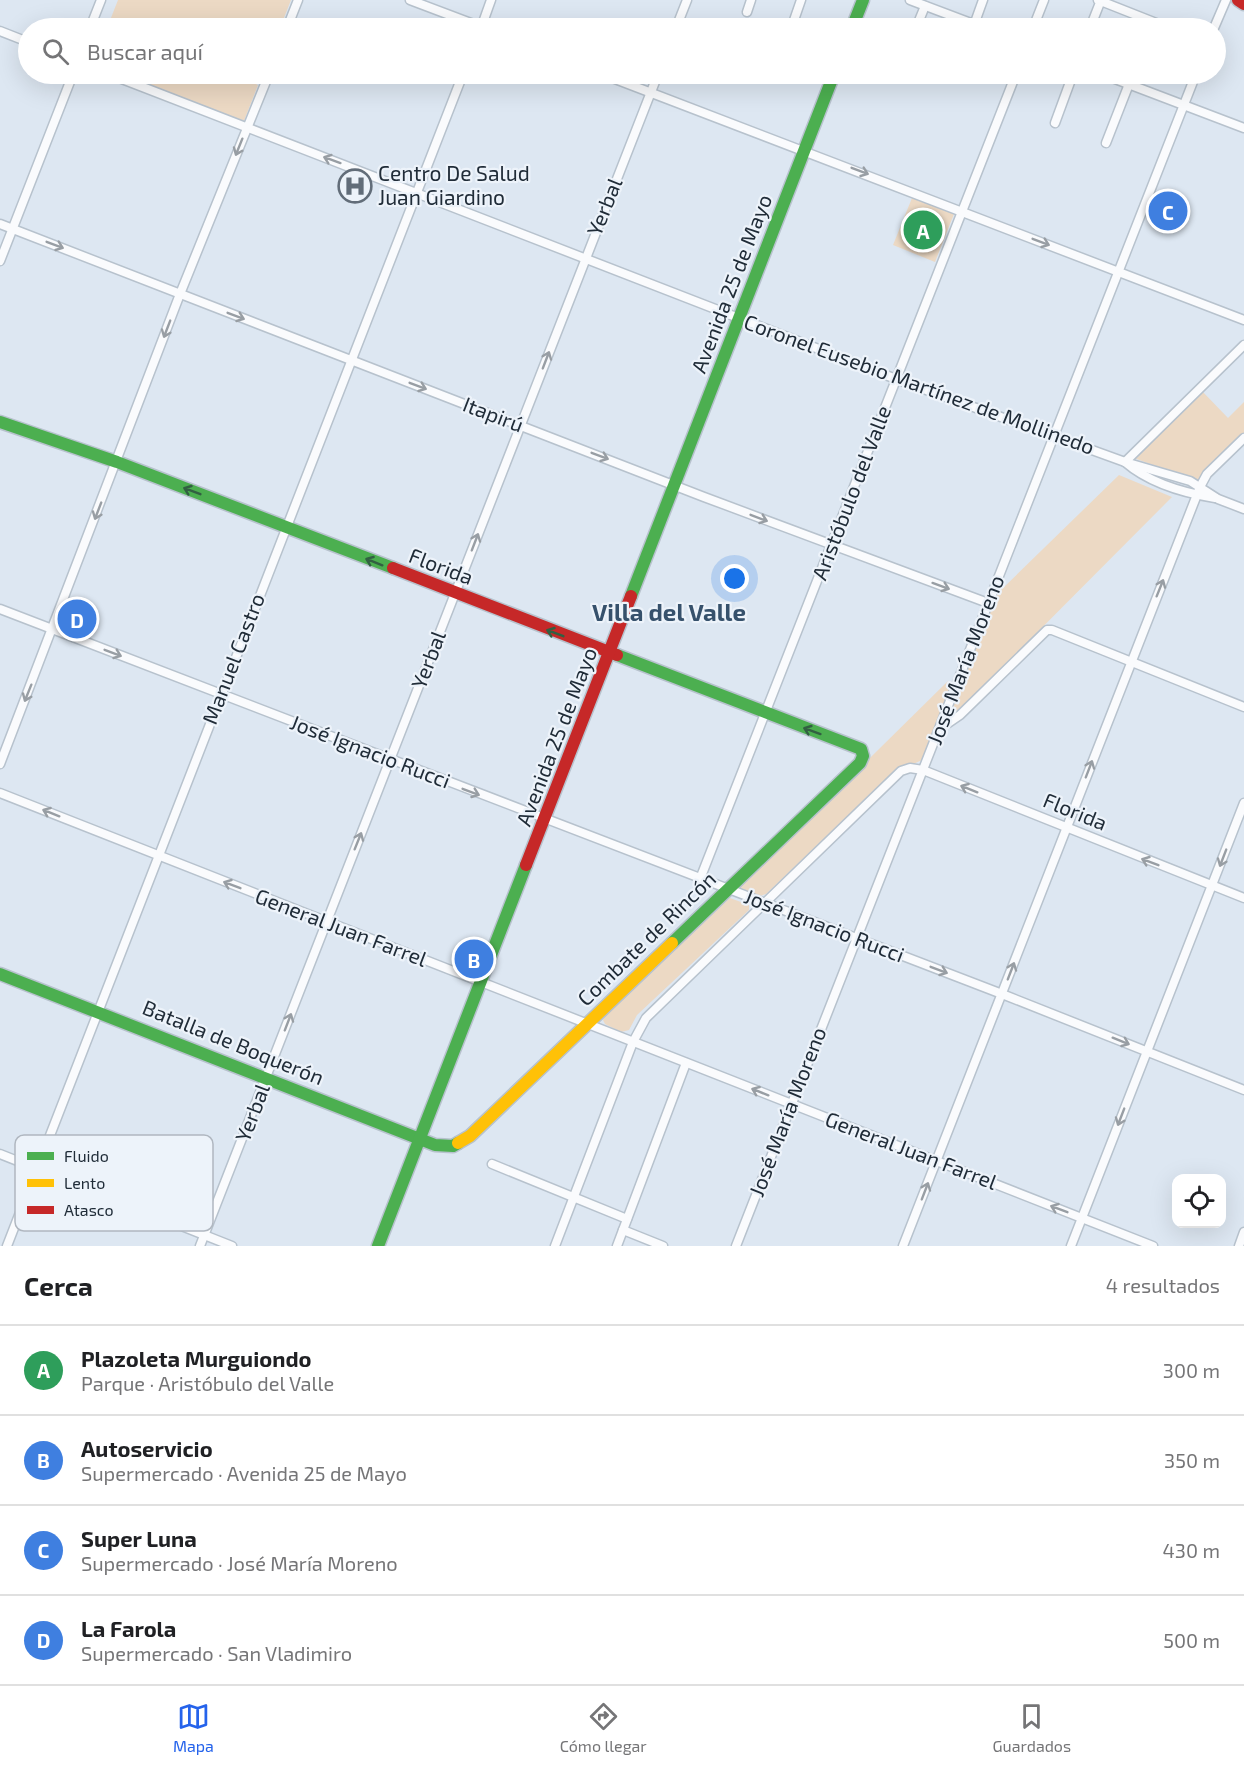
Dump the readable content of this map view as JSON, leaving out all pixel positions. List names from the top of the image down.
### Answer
{
  "streets": {
    "street": [
      "Yerbal",
      "Avenida 25 de Mayo",
      "Coronel Eusebio Martínez de Mollinedo",
      "Itapirú",
      "Aristóbulo del Valle",
      "Florida",
      "Manuel Castro",
      "José María Moreno",
      "José Ignacio Rucci",
      "General Juan Farrel",
      "Combate de Rincón",
      "Batalla de Boquerón"
    ]
  },
  "crossings": [
    ["Yerbal", "Coronel Eusebio Martínez de Mollinedo"],
    ["Yerbal", "Itapirú"],
    ["Yerbal", "Florida"],
    ["Yerbal", "José Ignacio Rucci"],
    ["Yerbal", "General Juan Farrel"],
    ["Yerbal", "Batalla de Boquerón"],
    ["Avenida 25 de Mayo", "Coronel Eusebio Martínez de Mollinedo"],
    ["Avenida 25 de Mayo", "Itapirú"],
    ["Avenida 25 de Mayo", "Florida"],
    ["Avenida 25 de Mayo", "José Ignacio Rucci"],
    ["Avenida 25 de Mayo", "General Juan Farrel"],
    ["Avenida 25 de Mayo", "Batalla de Boquerón"],
    ["Coronel Eusebio Martínez de Mollinedo", "Aristóbulo del Valle"],
    ["Coronel Eusebio Martínez de Mollinedo", "Manuel Castro"],
    ["Coronel Eusebio Martínez de Mollinedo", "José María Moreno"],
    ["Itapirú", "Aristóbulo del Valle"],
    ["Itapirú", "Manuel Castro"],
    ["Itapirú", "José María Moreno"],
    ["Aristóbulo del Valle", "Florida"],
    ["Aristóbulo del Valle", "José Ignacio Rucci"],
    ["Florida", "Manuel Castro"],
    ["Florida", "José María Moreno"],
    ["Florida", "Combate de Rincón"],
    ["Manuel Castro", "José Ignacio Rucci"],
    ["Manuel Castro", "General Juan Farrel"],
    ["Manuel Castro", "Batalla de Boquerón"],
    ["José María Moreno", "José Ignacio Rucci"],
    ["José María Moreno", "General Juan Farrel"],
    ["José Ignacio Rucci", "Combate de Rincón"],
    ["General Juan Farrel", "Combate de Rincón"],
    ["Combate de Rincón", "Batalla de Boquerón"]
  ],
  "one_way": [
    "Yerbal",
    "Itapirú",
    "Florida",
    "José Ignacio Rucci",
    "General Juan Farrel"
  ],
  "districts": ["Villa del Valle"],
  "places": {
    "hospital": ["Centro De Salud Juan Giardino"]
  },
  "legend": ["Fluido", "Lento", "Atasco"],
  "page": {
    "search": "Buscar aquí",
    "pins": [
      "C",
      "A",
      "D",
      "B"
    ],
    "heading": ["Cerca", "4 resultados"],
    "list": [
      {
        "mark": "A",
        "name": "Plazoleta Murguiondo",
        "note": "Parque · Aristóbulo del Valle",
        "value": "300 m"
      },
      {
        "mark": "B",
        "name": "Autoservicio",
        "note": "Supermercado · Avenida 25 de Mayo",
        "value": "350 m"
      },
      {
        "mark": "C",
        "name": "Super Luna",
        "note": "Supermercado · José María Moreno",
        "value": "430 m"
      },
      {
        "mark": "D",
        "name": "La Farola",
        "note": "Supermercado · San Vladimiro",
        "value": "500 m"
      }
    ],
    "nav": ["Mapa", "Cómo llegar", "Guardados"]
  }
}
